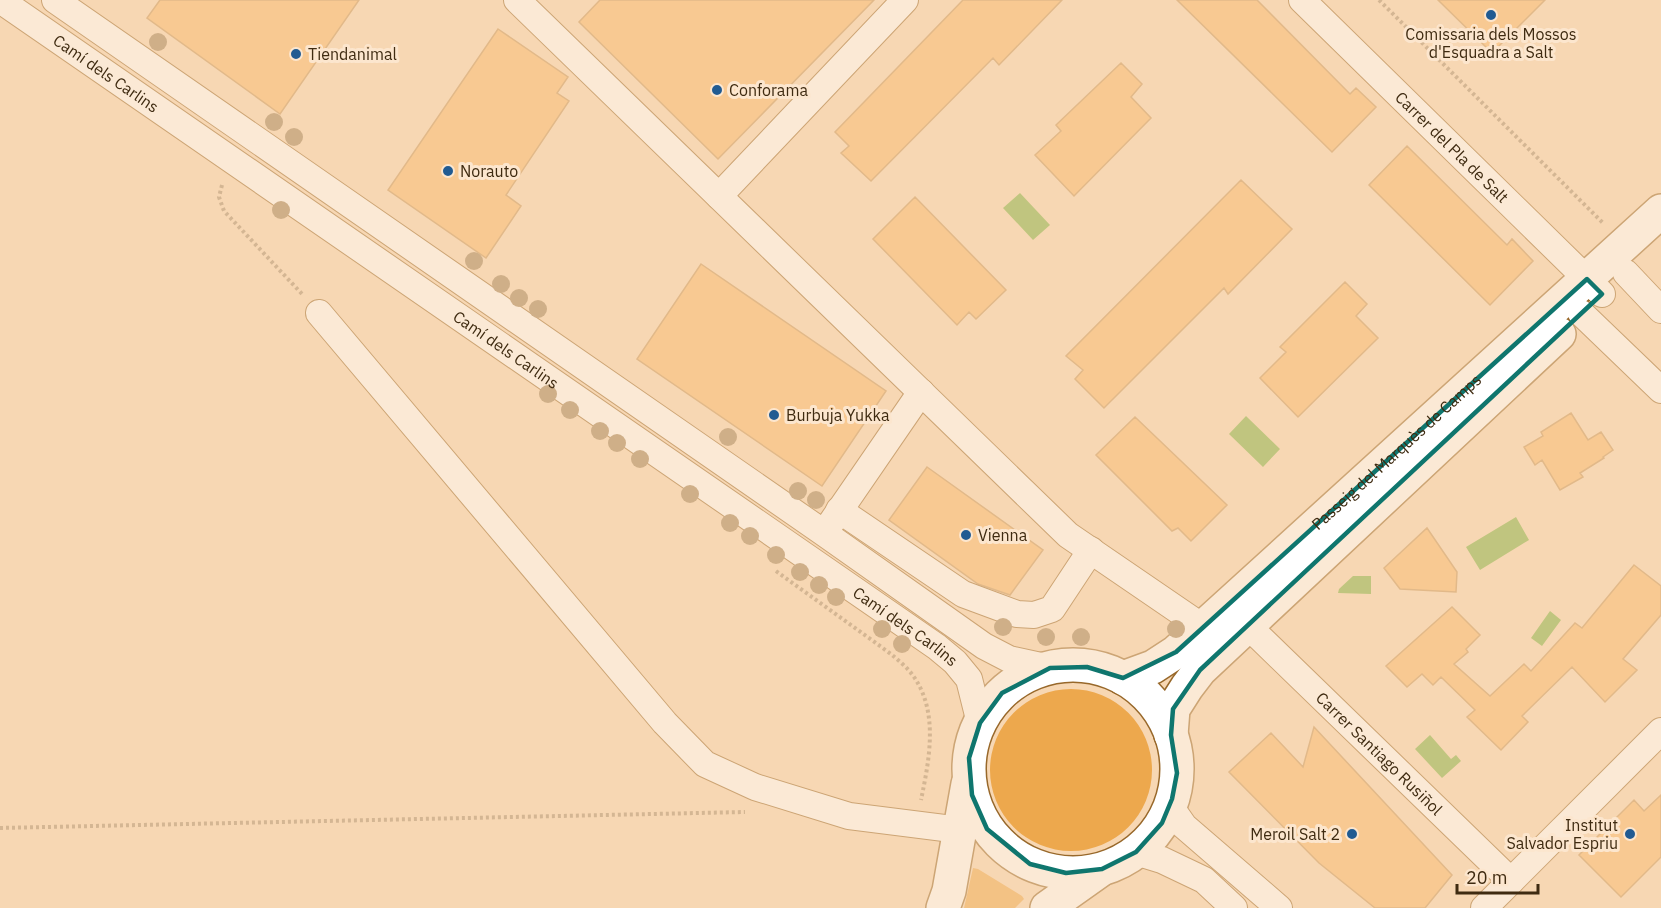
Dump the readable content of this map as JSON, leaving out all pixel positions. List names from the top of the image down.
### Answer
{
  "streets": {
    "main road": ["Passeig del Marquès de Camps"],
    "street": ["Camí dels Carlins", "Carrer del Pla de Salt", "Carrer Santiago Rusiñol"]
  },
  "crossings": [
    ["Camí dels Carlins", "Passeig del Marquès de Camps"],
    ["Carrer del Pla de Salt", "Passeig del Marquès de Camps"],
    ["Passeig del Marquès de Camps", "Carrer Santiago Rusiñol"]
  ],
  "places": [
    "Comissaria dels Mossos d'Esquadra a Salt",
    "Tiendanimal",
    "Conforama",
    "Norauto",
    "Burbuja Yukka",
    "Vienna",
    "Meroil Salt 2",
    "Institut Salvador Espriu"
  ],
  "scale_bar": "20 m"
}
